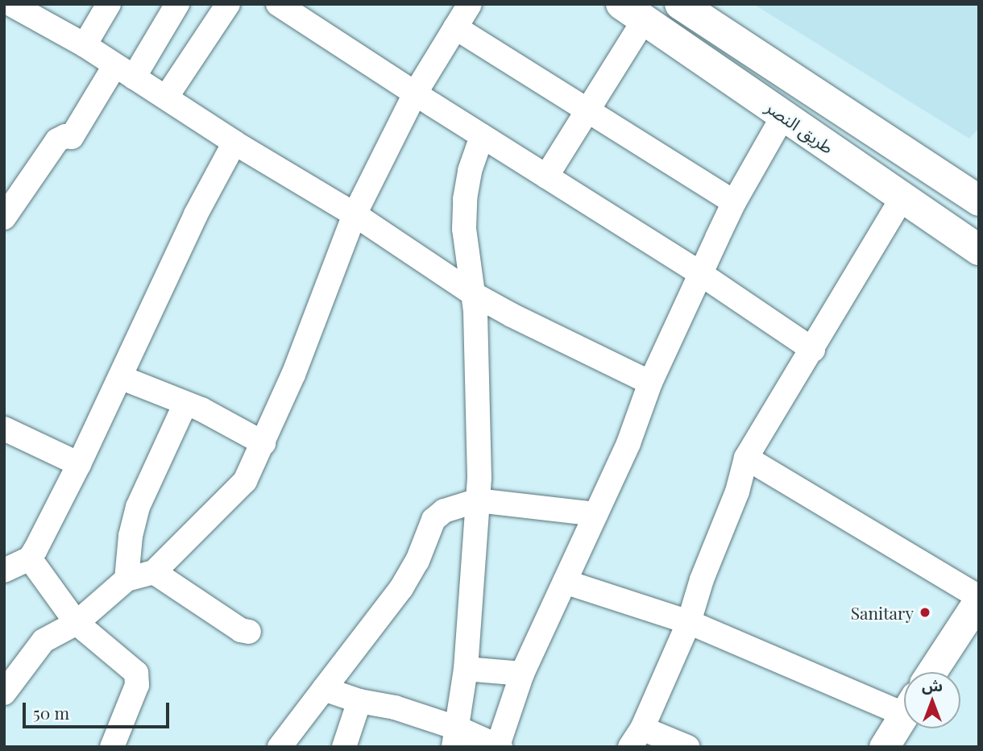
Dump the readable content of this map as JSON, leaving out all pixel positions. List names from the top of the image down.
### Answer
{
  "streets": {
    "main road": ["طريق النصر"]
  },
  "places": ["Sanitary"],
  "scale_bar": "50 m",
  "north": "top"
}
